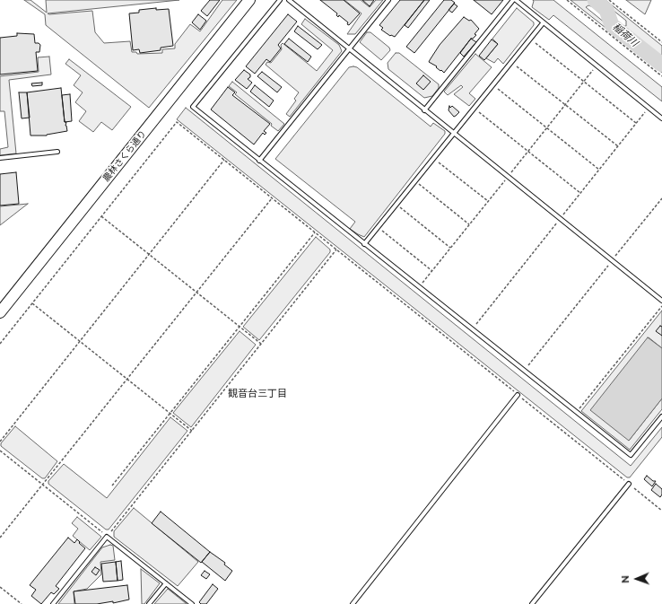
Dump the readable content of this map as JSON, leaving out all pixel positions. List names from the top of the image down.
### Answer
{
  "streets": {
    "street": ["農林さくら通り"]
  },
  "districts": ["観音台三丁目"],
  "water": ["稲荷川"],
  "north": "left"
}
